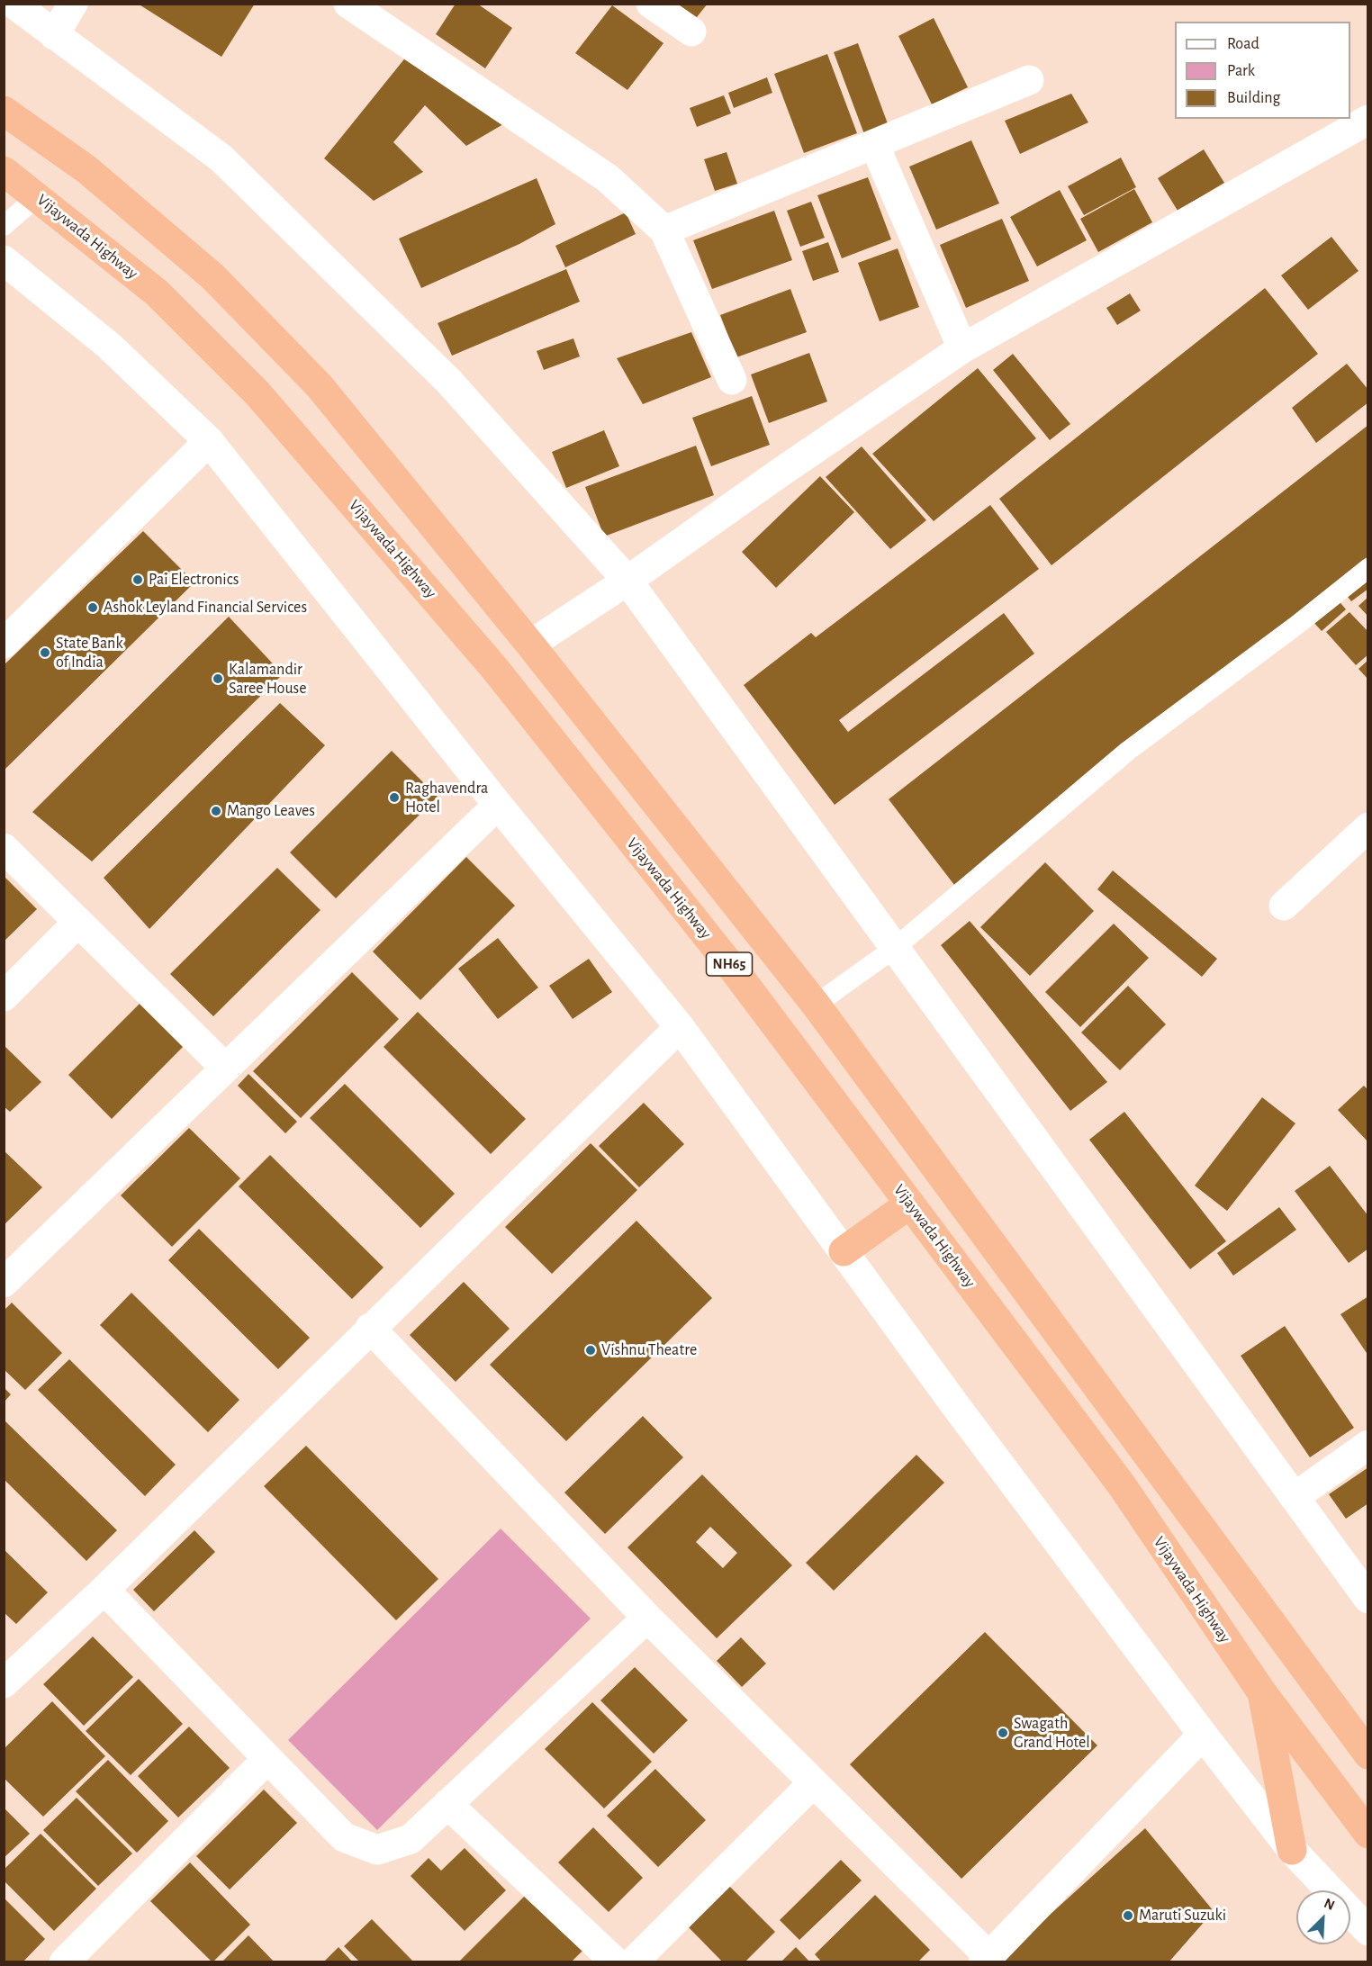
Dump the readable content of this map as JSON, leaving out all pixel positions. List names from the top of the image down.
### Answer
{
  "streets": {
    "highway": ["Vijaywada Highway", "NH65"]
  },
  "places": [
    "Pai Electronics",
    "Ashok Leyland Financial Services",
    "State Bank of India",
    "Kalamandir Saree House",
    "Raghavendra Hotel",
    "Mango Leaves",
    "Vishnu Theatre",
    "Swagath Grand Hotel",
    "Maruti Suzuki"
  ],
  "legend": ["Road", "Park", "Building"],
  "north": "top right"
}
